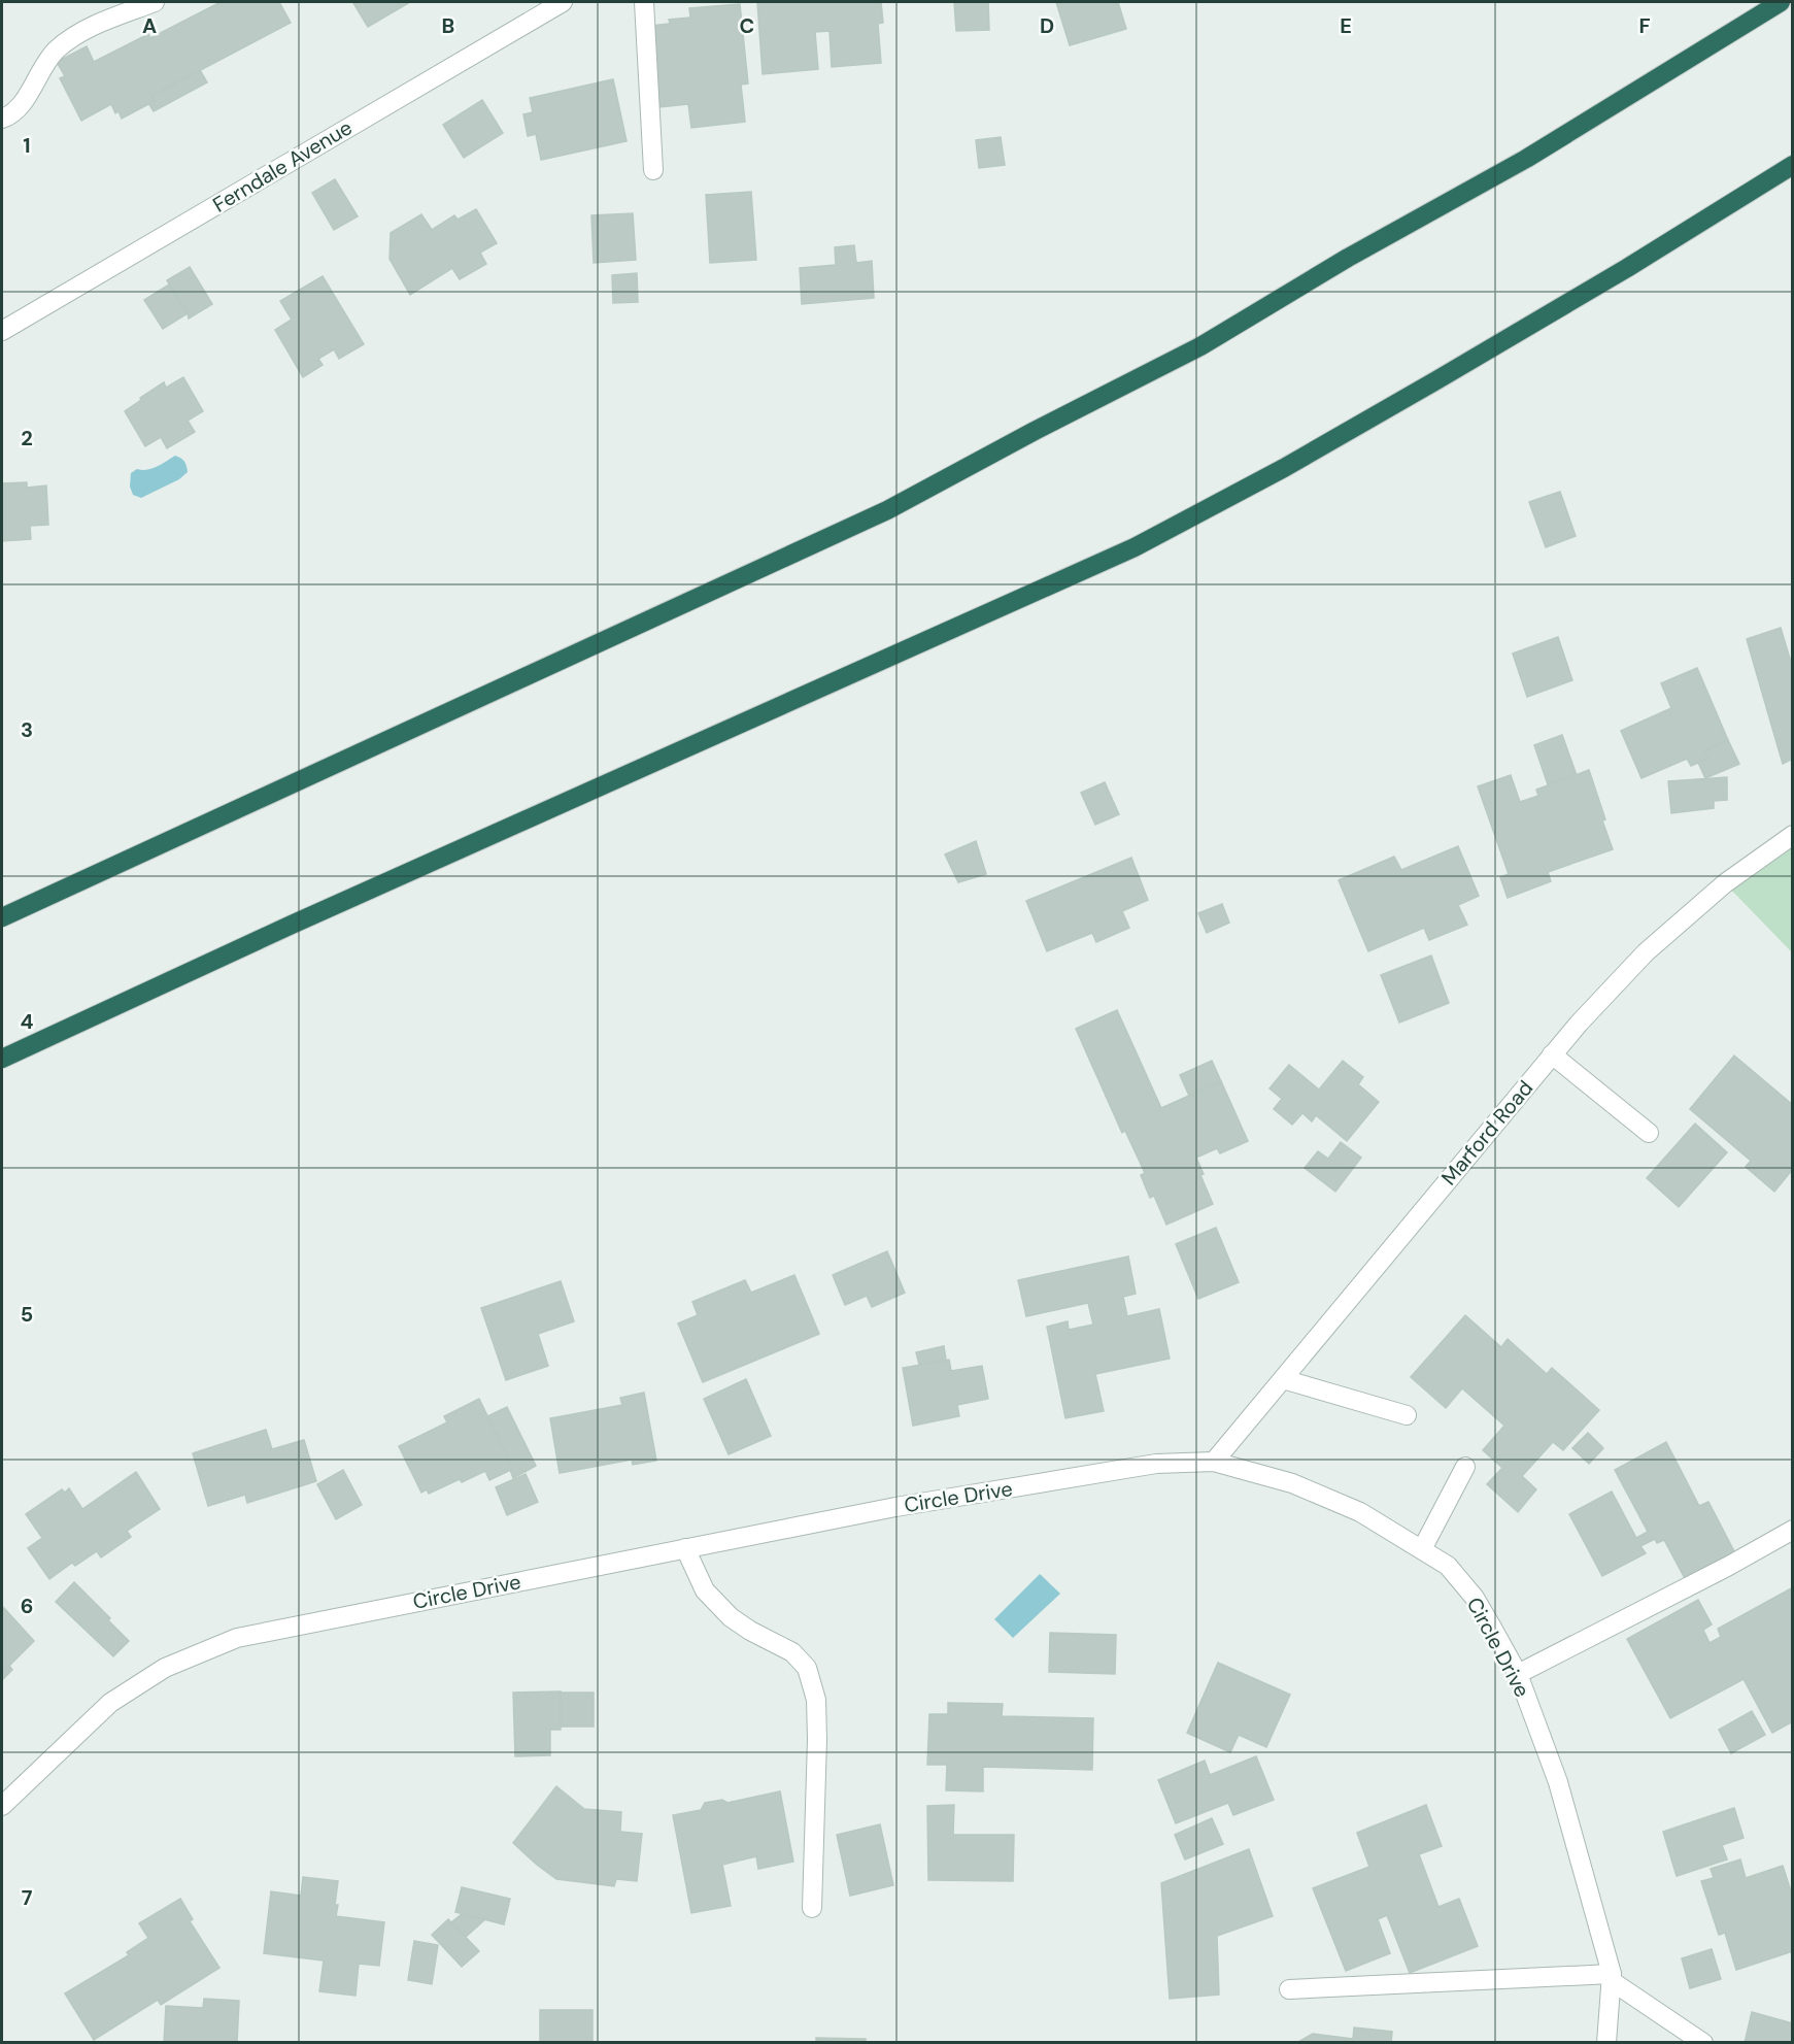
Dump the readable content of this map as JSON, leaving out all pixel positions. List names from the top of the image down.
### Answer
{
  "streets": {
    "street": ["Ferndale Avenue", "Marford Road", "Circle Drive"]
  },
  "crossings": [
    ["Marford Road", "Circle Drive"]
  ],
  "grid": {
    "columns": [
      "A",
      "B",
      "C",
      "D",
      "E",
      "F"
    ],
    "rows": [
      "1",
      "2",
      "3",
      "4",
      "5",
      "6",
      "7"
    ]
  }
}
